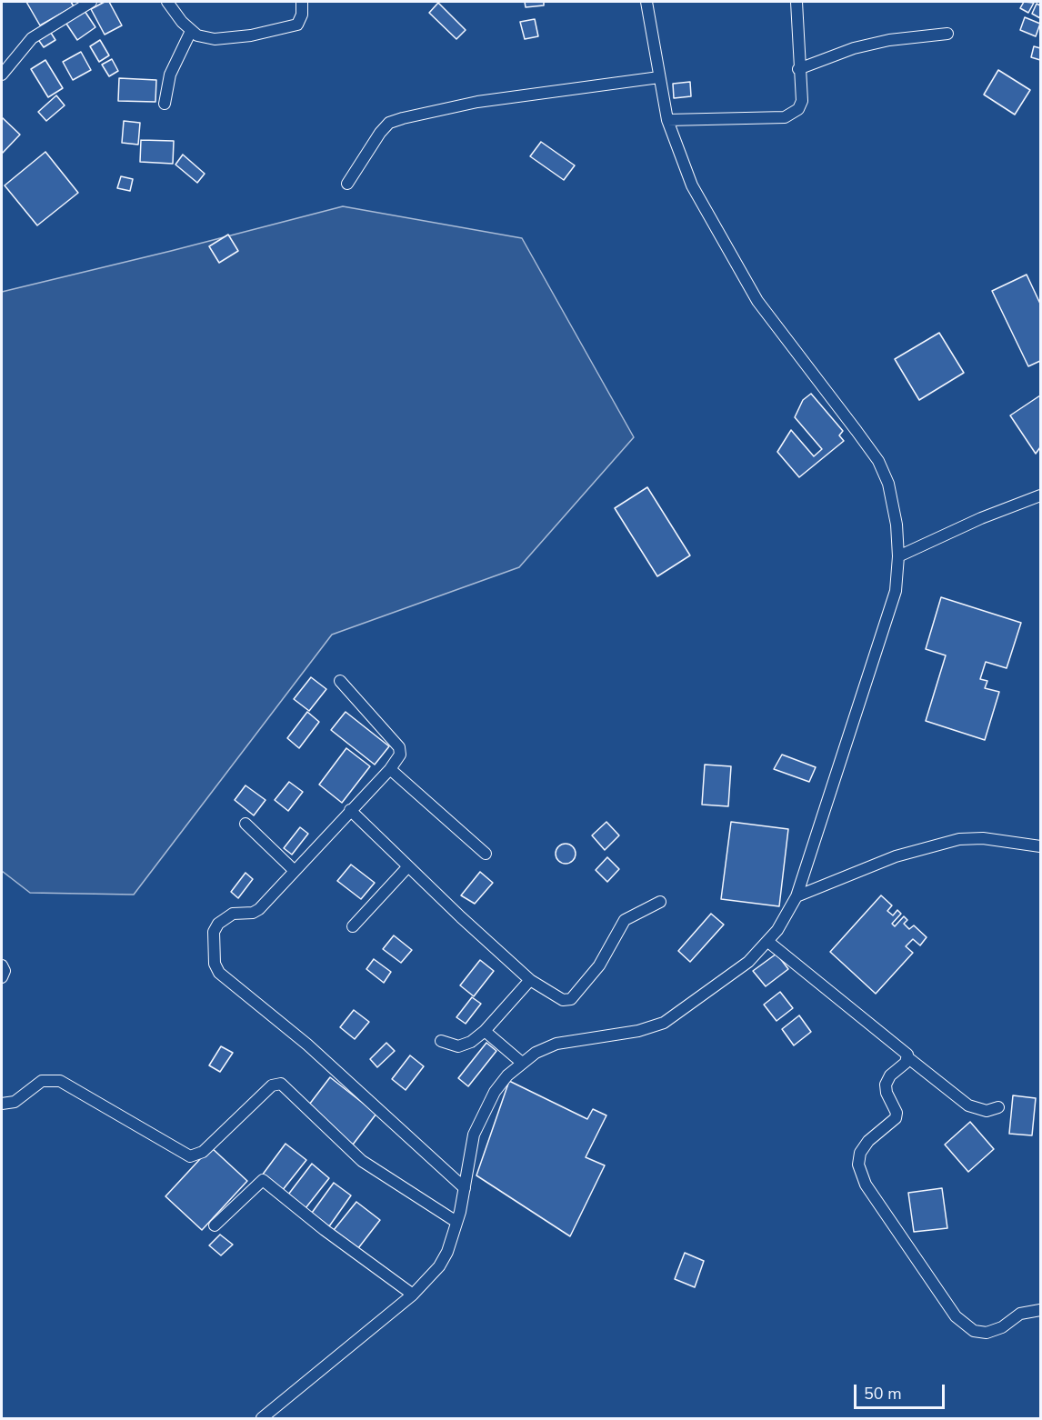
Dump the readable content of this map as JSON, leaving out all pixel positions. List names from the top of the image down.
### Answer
{
  "scale_bar": "50 m"
}
